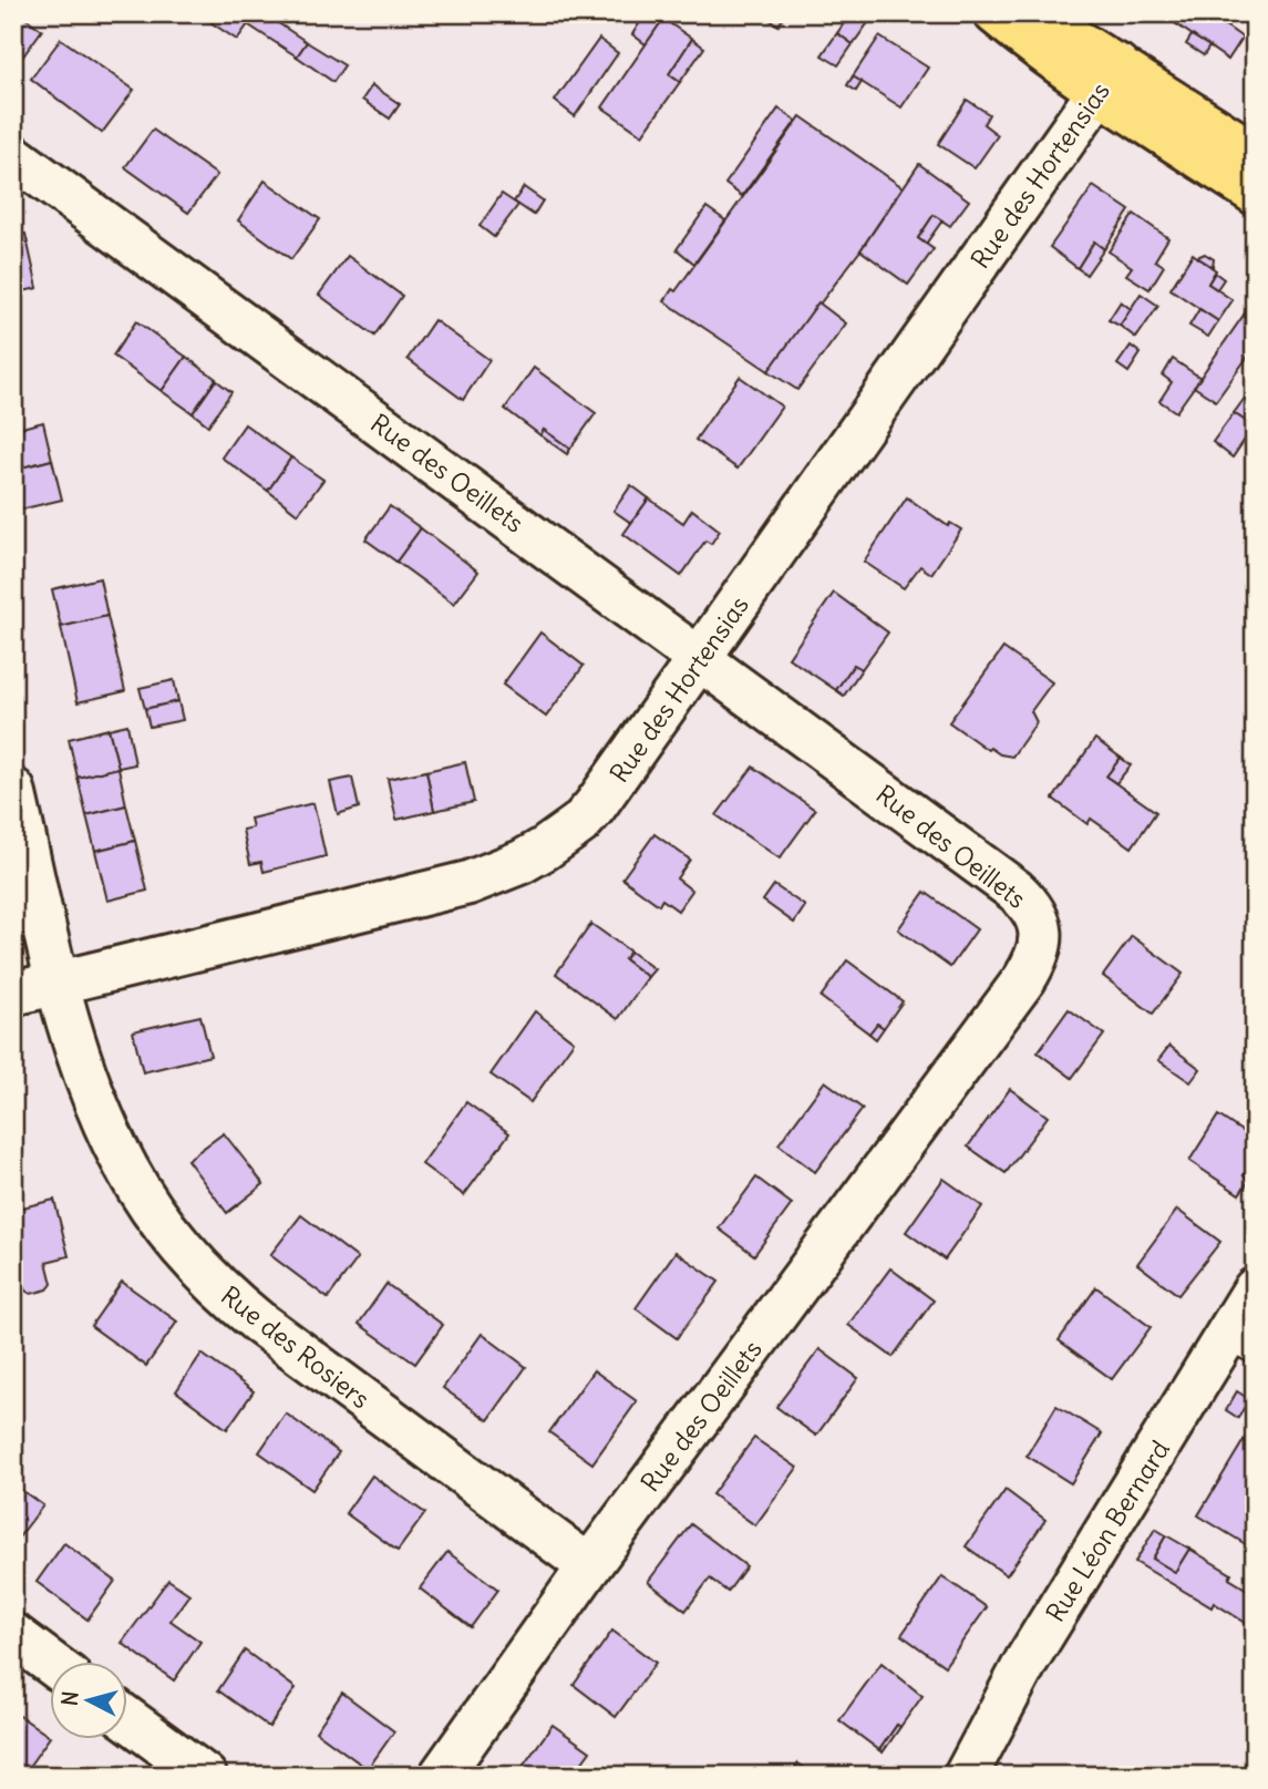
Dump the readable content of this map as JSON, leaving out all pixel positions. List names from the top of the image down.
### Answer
{
  "streets": {
    "street": [
      "Rue des Hortensias",
      "Rue des Oeillets",
      "Rue des Rosiers",
      "Rue Léon Bernard"
    ]
  },
  "crossings": [
    ["Rue des Hortensias", "Rue des Oeillets"],
    ["Rue des Hortensias", "Rue des Rosiers"],
    ["Rue des Oeillets", "Rue des Rosiers"]
  ],
  "north": "left"
}
